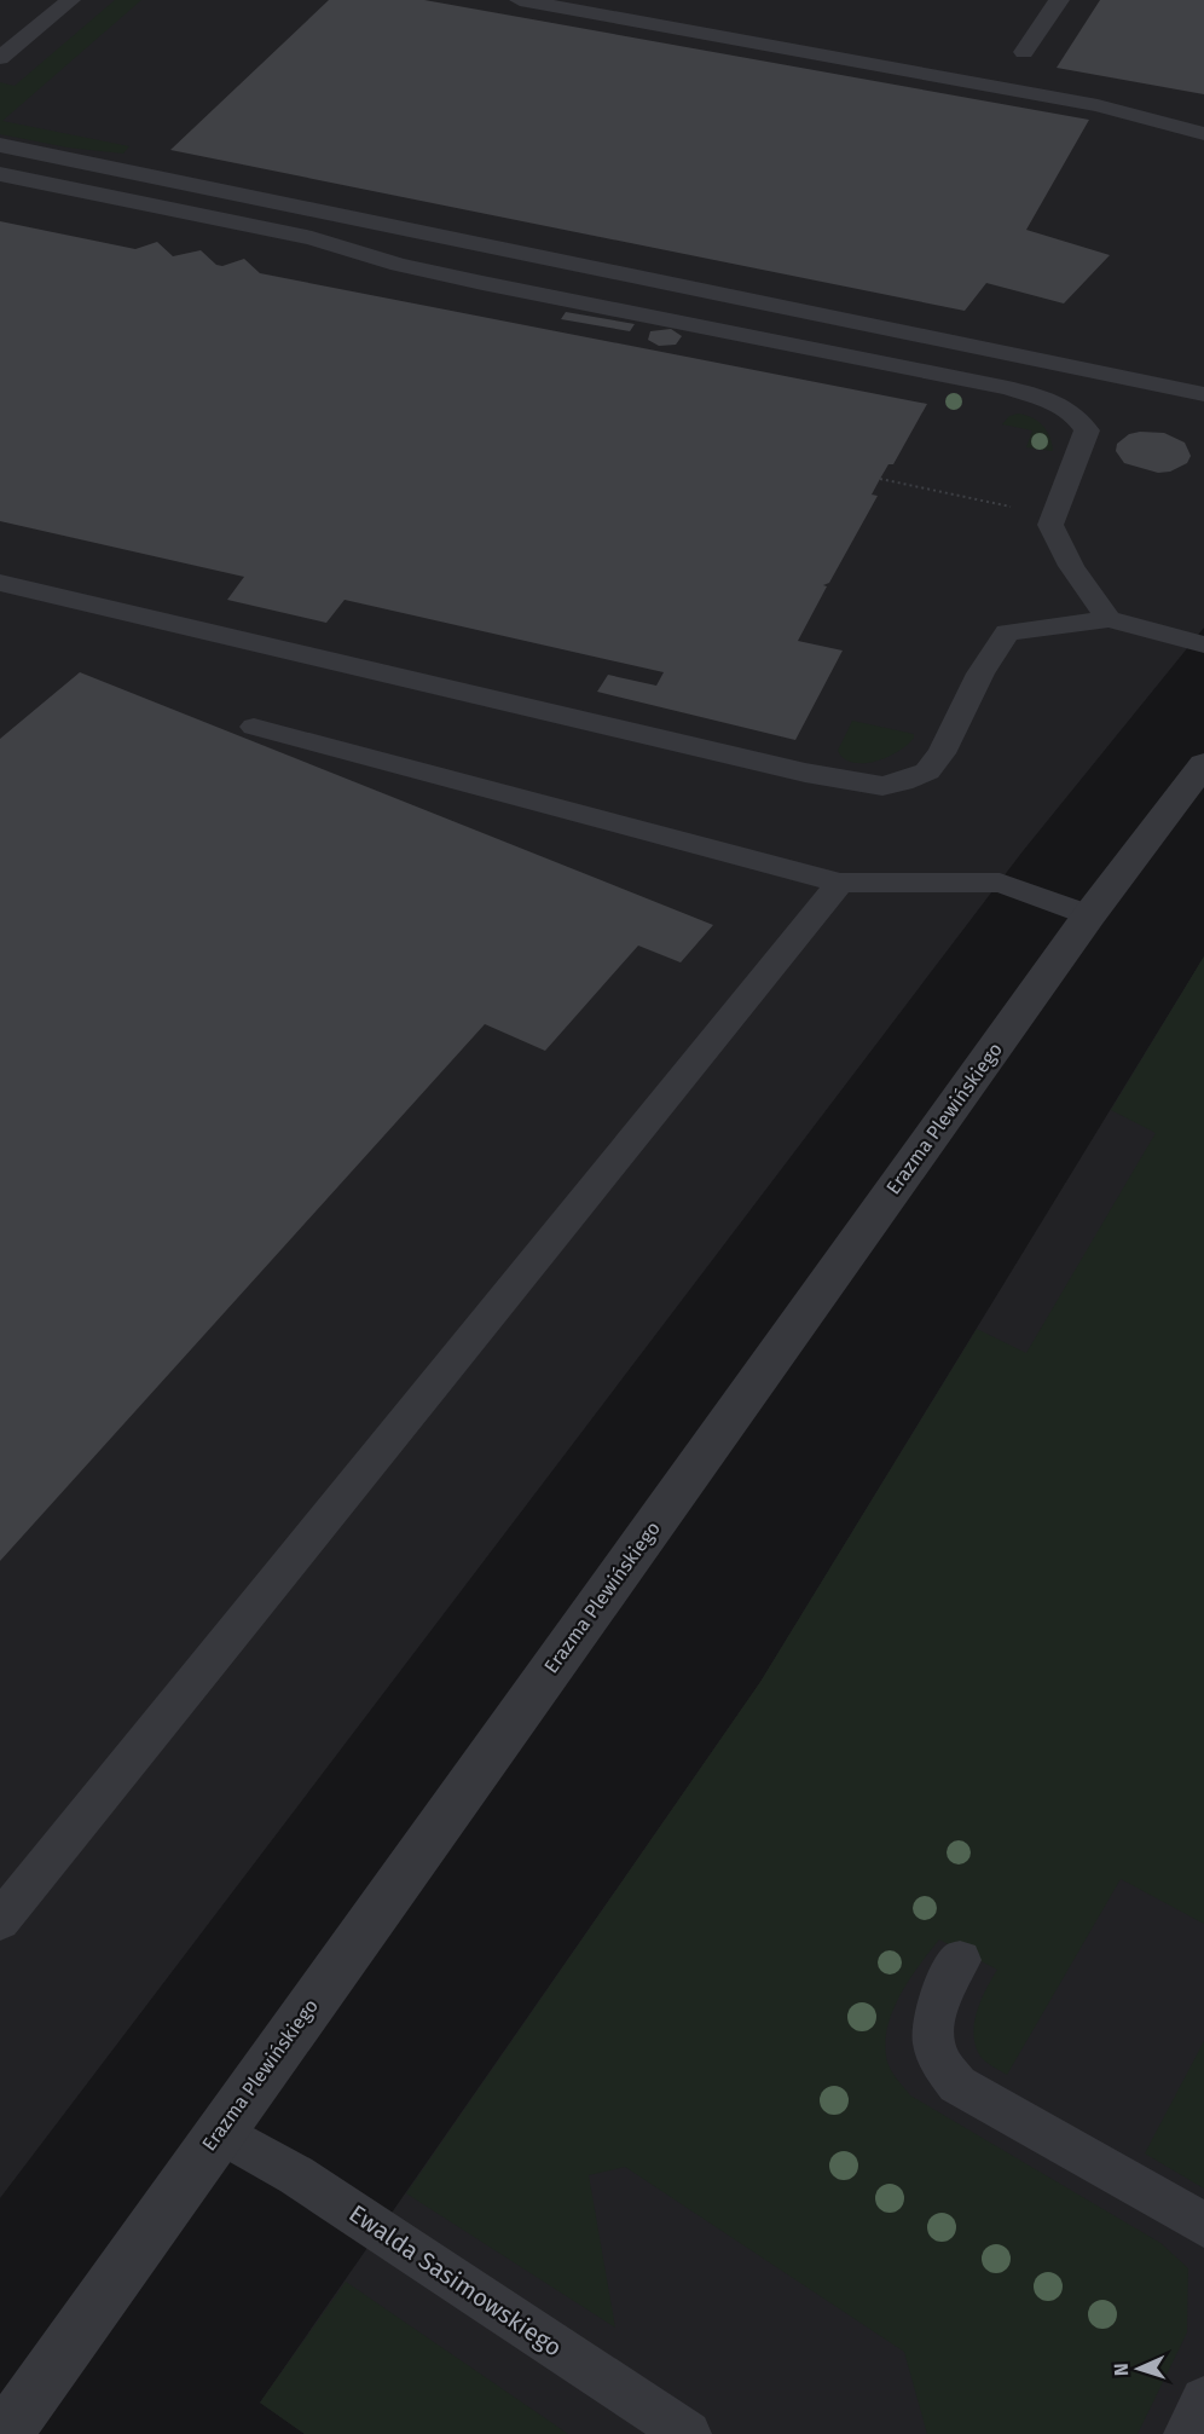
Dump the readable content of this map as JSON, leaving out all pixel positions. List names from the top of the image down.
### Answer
{
  "streets": {
    "street": ["Erazma Plewińskiego"],
    "lane": ["Ewalda Sasimowskiego"]
  },
  "crossings": [
    ["Erazma Plewińskiego", "Ewalda Sasimowskiego"]
  ],
  "north": "left"
}
